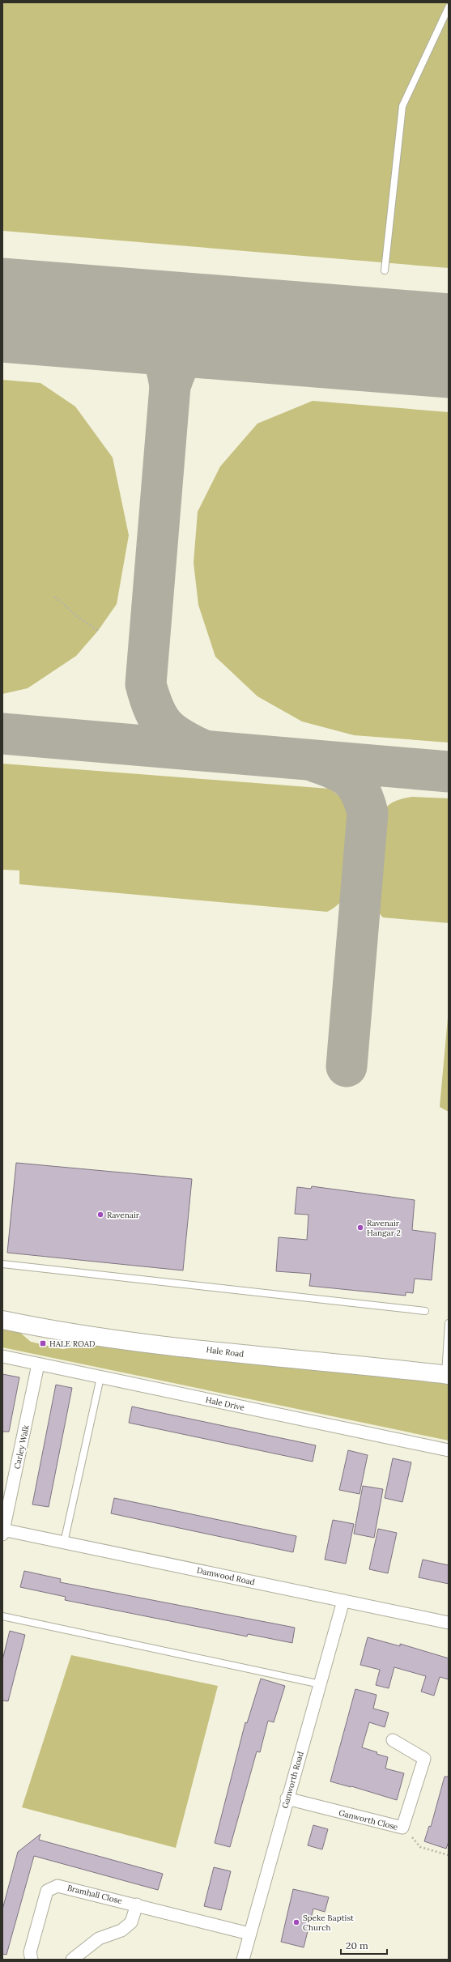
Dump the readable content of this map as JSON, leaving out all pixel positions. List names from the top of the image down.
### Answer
{
  "streets": {
    "street": [
      "Hale Road",
      "Hale Drive",
      "Carley Walk",
      "Damwood Road",
      "Ganworth Road",
      "Ganworth Close",
      "Bramhall Close"
    ]
  },
  "crossings": [
    ["Hale Drive", "Carley Walk"],
    ["Carley Walk", "Damwood Road"],
    ["Damwood Road", "Ganworth Road"],
    ["Ganworth Road", "Ganworth Close"],
    ["Ganworth Road", "Bramhall Close"]
  ],
  "places": {
    "other": ["Ravenair", "Ravenair Hangar 2", "Speke Baptist Church"],
    "transit": ["HALE ROAD"]
  },
  "scale_bar": "20 m"
}
